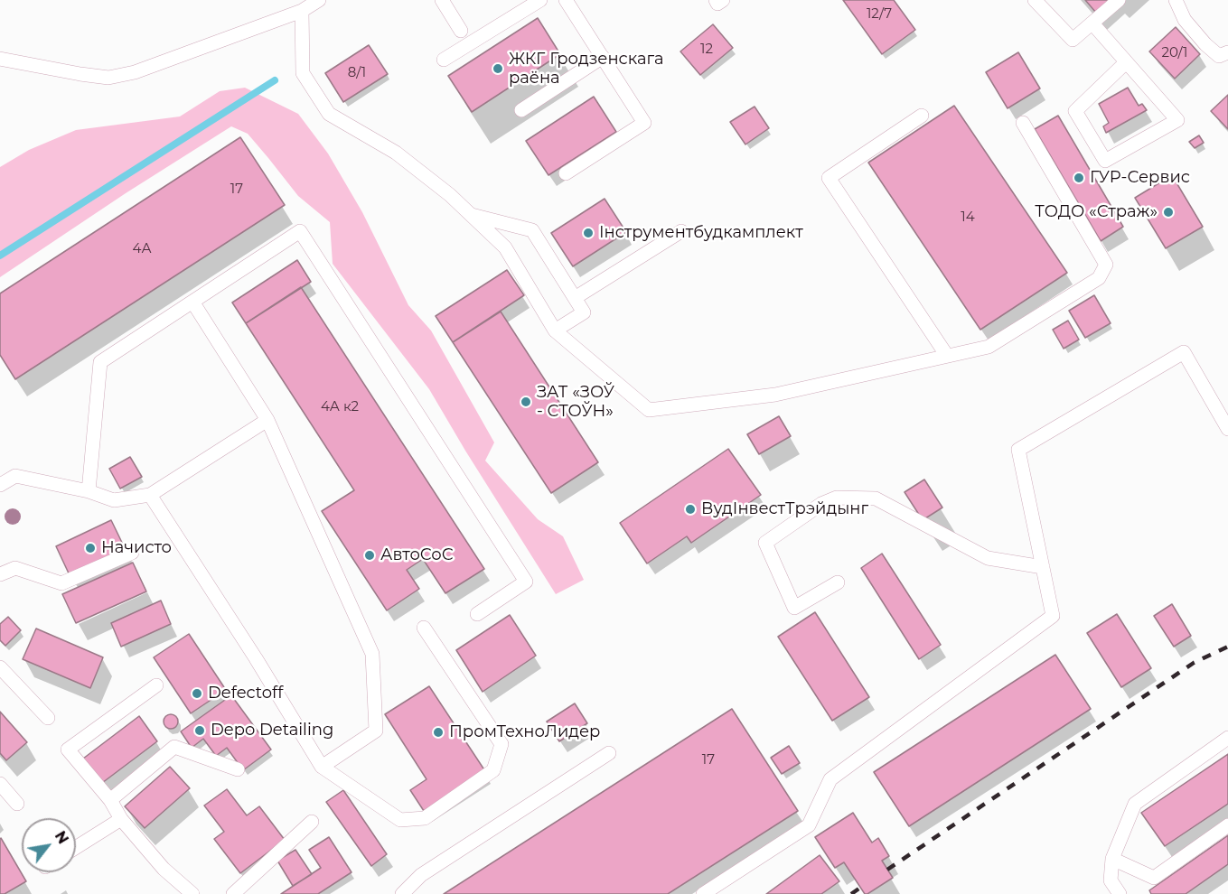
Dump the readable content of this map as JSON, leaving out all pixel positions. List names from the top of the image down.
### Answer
{
  "places": [
    "ЖКГ Гродзенскага раёна",
    "ГУР-Сервис",
    "ТОДО «Страж»",
    "Інструментбудкамплект",
    "ЗАТ «ЗОЎ - СТОЎН»",
    "ВудІнвестТрэйдынг",
    "Начисто",
    "АвтоСоС",
    "Defectoff",
    "Depo Detailing",
    "ПромТехноЛидер"
  ],
  "house_numbers": [
    "12/7",
    "12",
    "20/1",
    "8/1",
    "17",
    "14",
    "4А",
    "4А к2",
    "17"
  ],
  "north": "top right"
}
